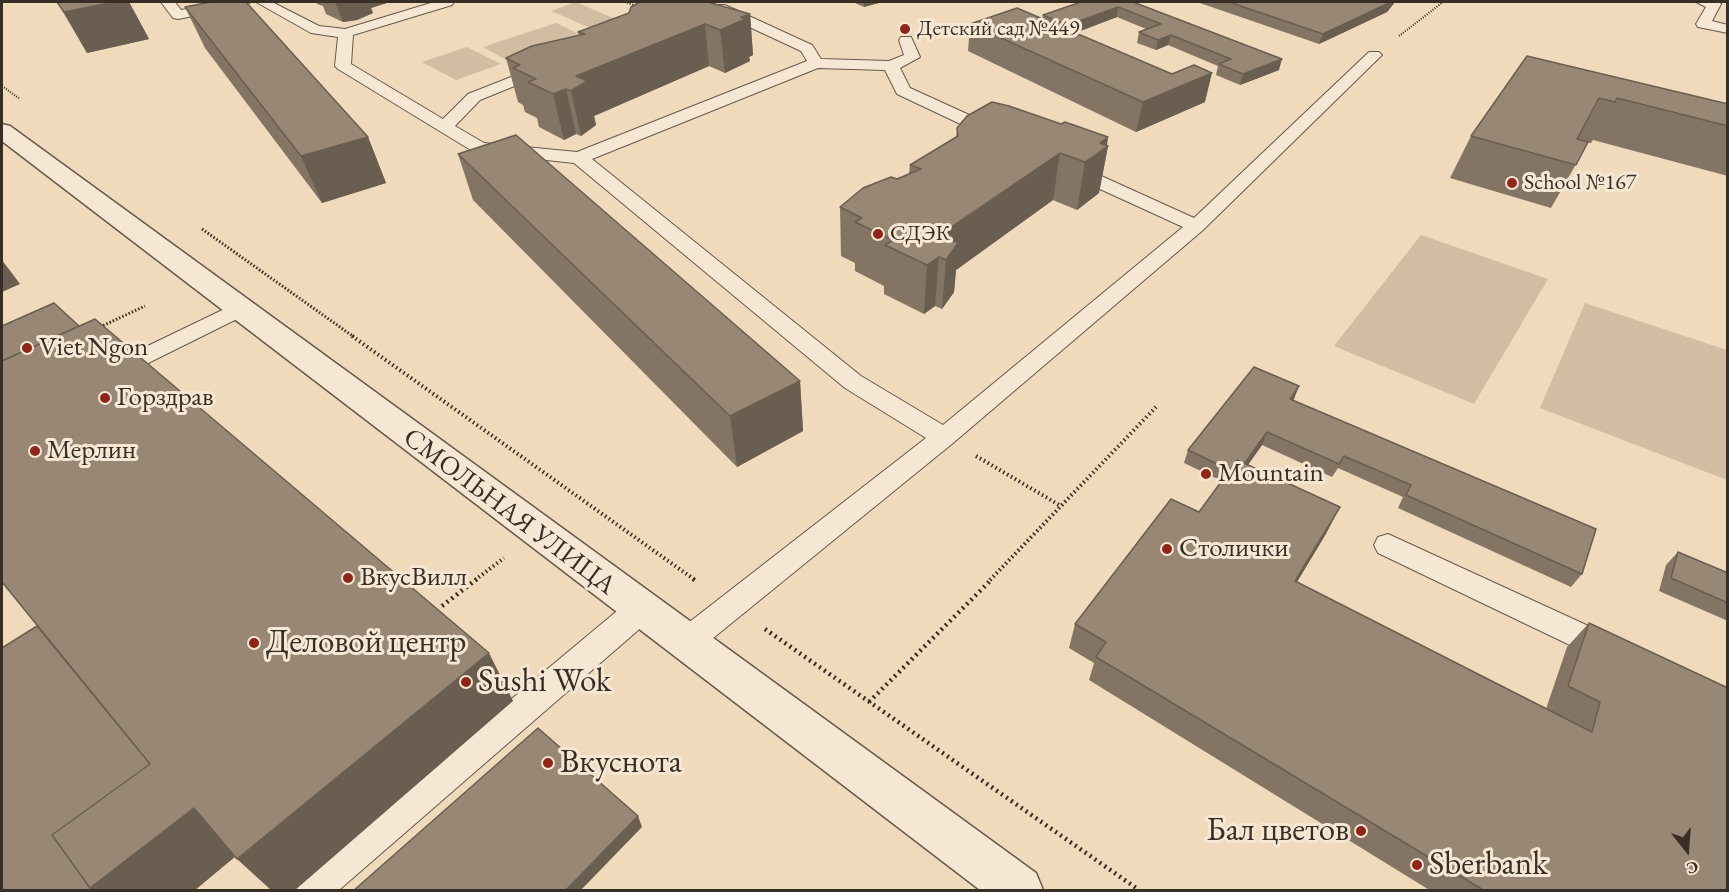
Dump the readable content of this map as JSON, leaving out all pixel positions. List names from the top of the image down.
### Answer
{
  "streets": {
    "street": ["СМОЛЬНАЯ УЛИЦА"]
  },
  "places": [
    "Детский сад №449",
    "School №167",
    "СДЭК",
    "Viet Ngon",
    "Горздрав",
    "Мерлин",
    "Mountain",
    "Столички",
    "ВкусВилл",
    "Деловой центр",
    "Sushi Wok",
    "Вкуснота",
    "Бал цветов",
    "Sberbank"
  ],
  "north": "bottom"
}
